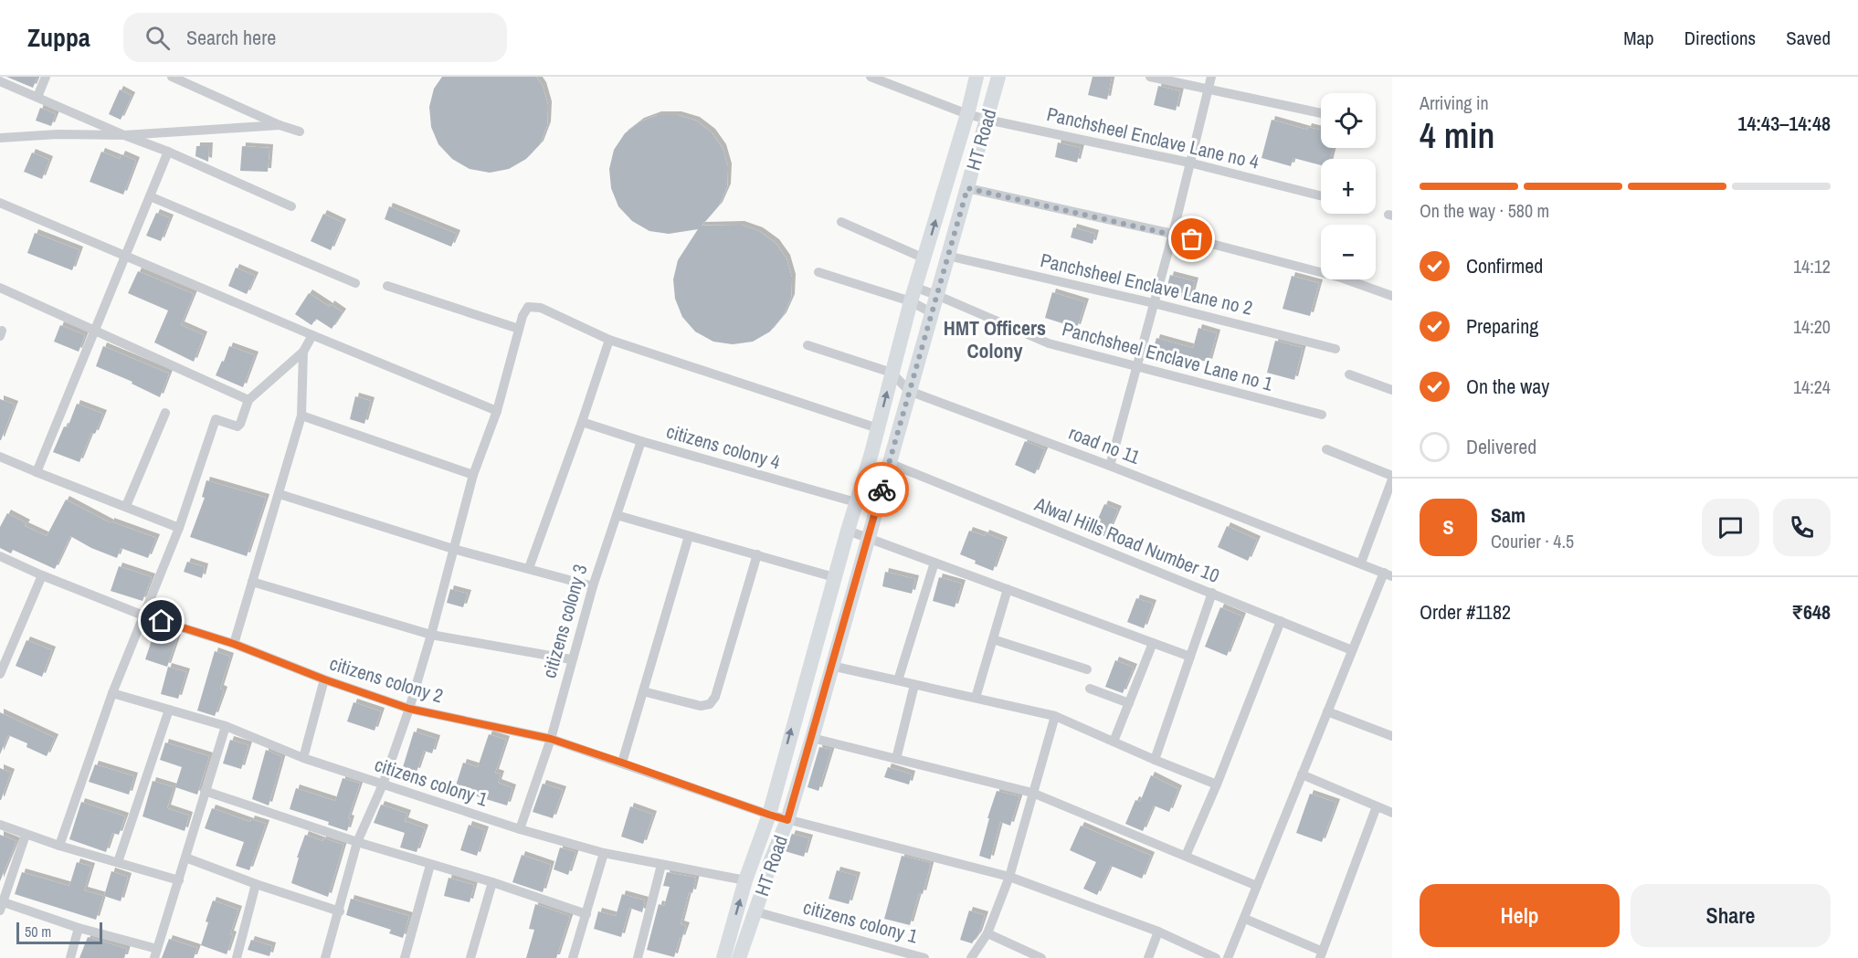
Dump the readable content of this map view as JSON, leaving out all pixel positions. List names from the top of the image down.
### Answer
{
  "streets": {
    "street": [
      "Panchsheel Enclave Lane no 4",
      "HT Road",
      "Panchsheel Enclave Lane no 2",
      "Panchsheel Enclave Lane no 1",
      "road no 11",
      "citizens colony 4",
      "Alwal Hills Road Number 10",
      "citizens colony 3",
      "citizens colony 2",
      "citizens colony 1"
    ]
  },
  "crossings": [
    ["Panchsheel Enclave Lane no 4", "HT Road"],
    ["HT Road", "Panchsheel Enclave Lane no 2"],
    ["HT Road", "Panchsheel Enclave Lane no 1"],
    ["HT Road", "road no 11"],
    ["HT Road", "citizens colony 4"],
    ["HT Road", "Alwal Hills Road Number 10"],
    ["HT Road", "citizens colony 2"],
    ["HT Road", "citizens colony 1"],
    ["citizens colony 4", "citizens colony 3"],
    ["citizens colony 3", "citizens colony 2"],
    ["citizens colony 3", "citizens colony 1"]
  ],
  "districts": ["HMT Officers Colony"],
  "scale_bar": "50 m",
  "page": {
    "header": "Zuppa",
    "search": "Search here",
    "nav": ["Map", "Directions", "Saved"],
    "heading": ["4 min", "Arriving in", "14:43–14:48"],
    "panel": [
      "Sam",
      "Courier · 4.5",
      "Order #1182",
      "₹648"
    ],
    "map_buttons": ["+", "−"],
    "bar": "On the way · 580 m",
    "list": [
      ["Confirmed", "14:12"],
      ["Preparing", "14:20"],
      ["On the way", "14:24"],
      "Delivered"
    ],
    "round": "S",
    "buttons": ["Help", "Share"],
    "scale": "50 m"
  }
}
